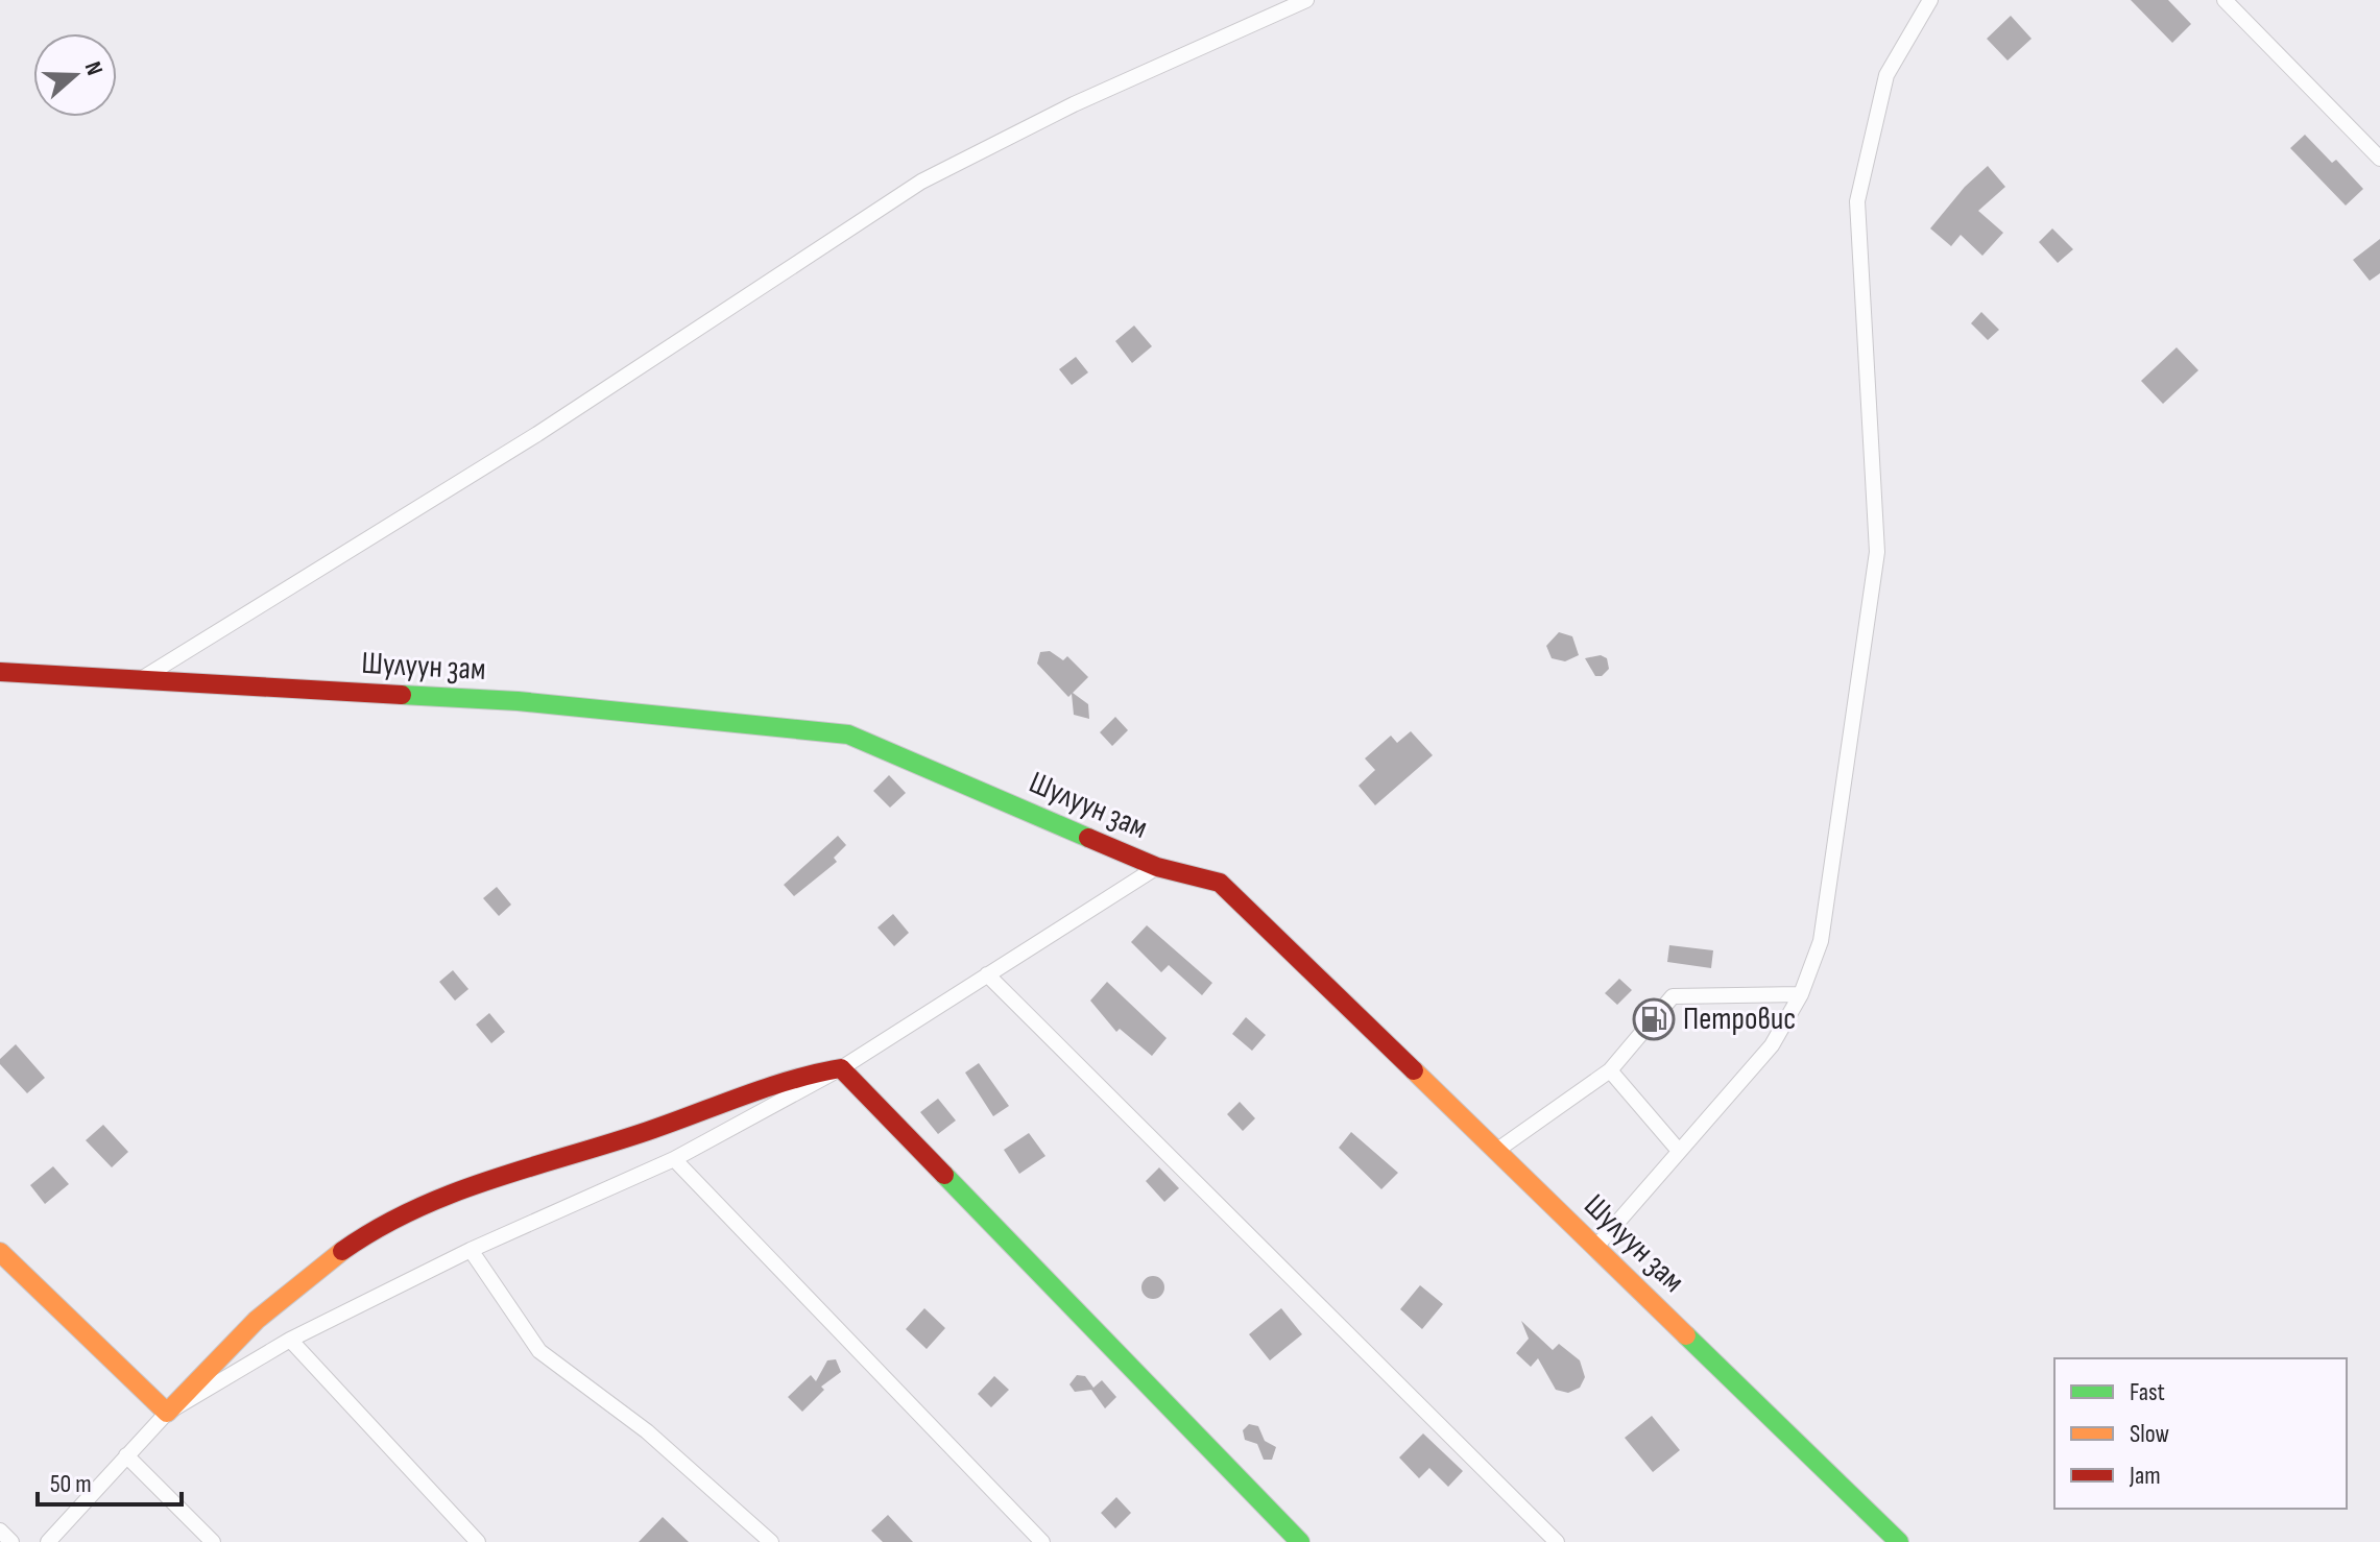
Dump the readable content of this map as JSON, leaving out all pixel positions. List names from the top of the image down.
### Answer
{
  "streets": {
    "street": ["Шулуун зам"]
  },
  "places": {
    "fuel station": ["Петровис"]
  },
  "legend": ["Fast", "Slow", "Jam"],
  "scale_bar": "50 m",
  "north": "right"
}
